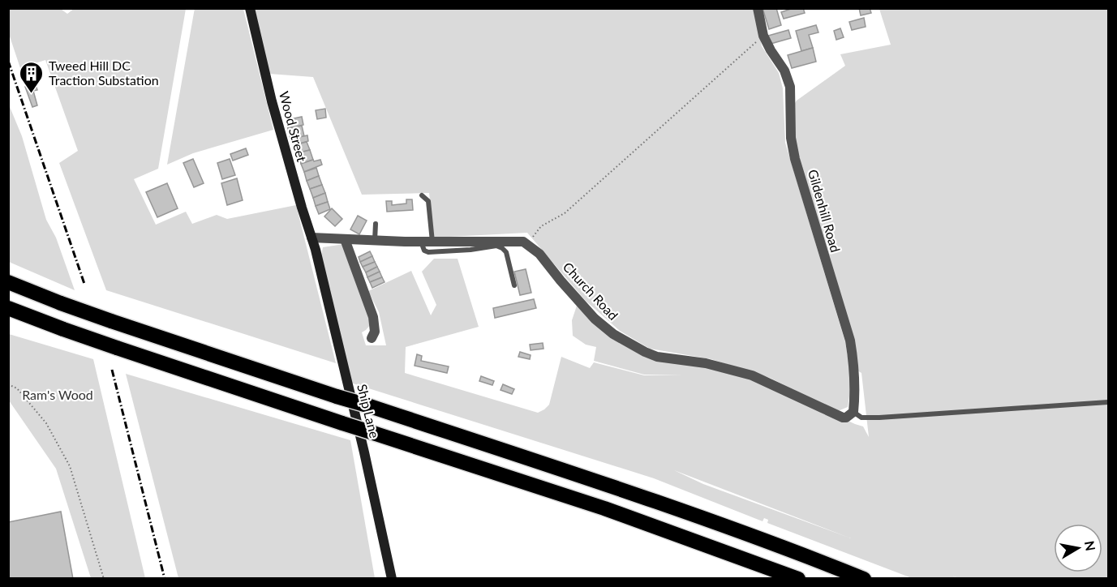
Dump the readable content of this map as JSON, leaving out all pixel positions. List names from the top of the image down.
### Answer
{
  "streets": {
    "street": [
      "Wood Street",
      "Gildenhill Road",
      "Church Road",
      "Ship Lane"
    ]
  },
  "crossings": [
    ["Wood Street", "Ship Lane"],
    ["Gildenhill Road", "Church Road"]
  ],
  "parks": ["Ram's Wood"],
  "places": {
    "building": ["Tweed Hill DC Traction Substation"]
  },
  "north": "right"
}
